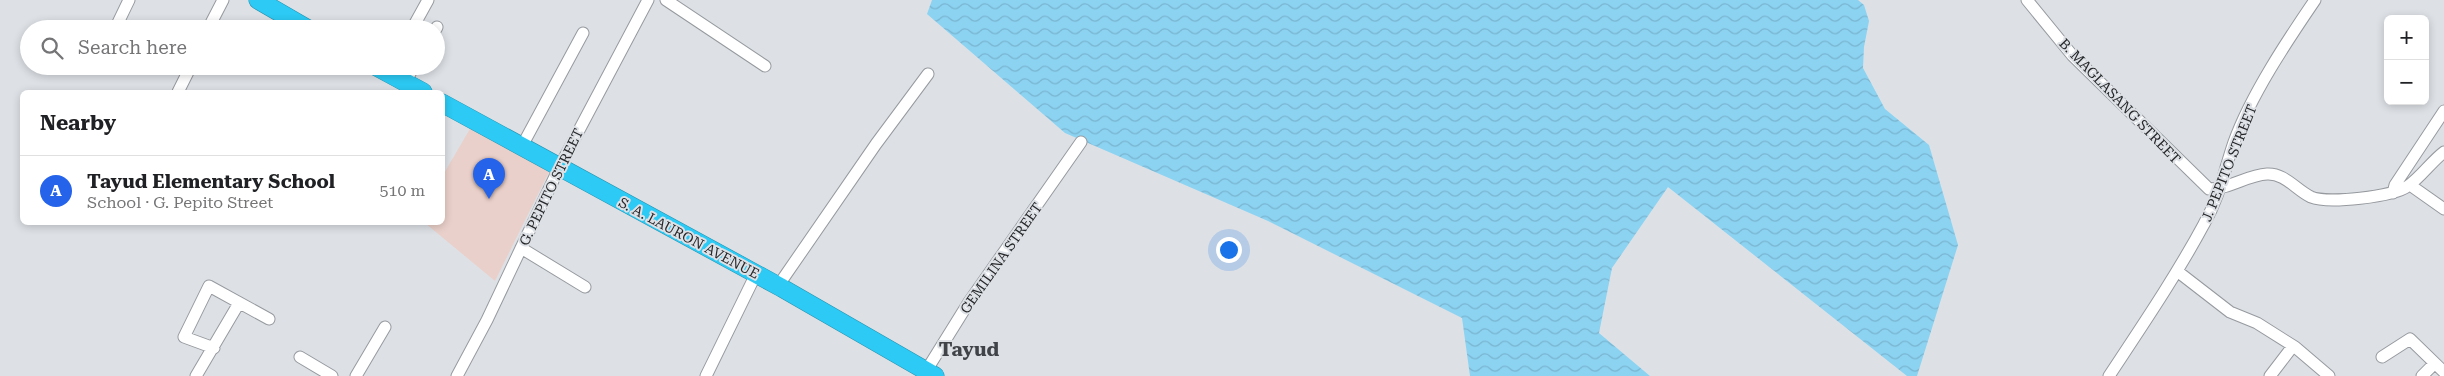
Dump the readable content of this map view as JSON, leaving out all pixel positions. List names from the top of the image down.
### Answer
{
  "streets": {
    "highway": ["S. A. LAURON AVENUE"],
    "street": [
      "B. MAGLASANG STREET",
      "J. PEPITO STREET",
      "G. PEPITO STREET",
      "GEMILINA STREET"
    ]
  },
  "crossings": [
    ["B. MAGLASANG STREET", "J. PEPITO STREET"],
    ["G. PEPITO STREET", "S. A. LAURON AVENUE"],
    ["S. A. LAURON AVENUE", "GEMILINA STREET"]
  ],
  "districts": ["Tayud"],
  "page": {
    "map_buttons": ["+", "−"],
    "search": "Search here",
    "heading": "Nearby",
    "list": [
      {
        "mark": "A",
        "name": "Tayud Elementary School",
        "note": "School · G. Pepito Street",
        "value": "510 m"
      }
    ],
    "pins": "A"
  }
}
